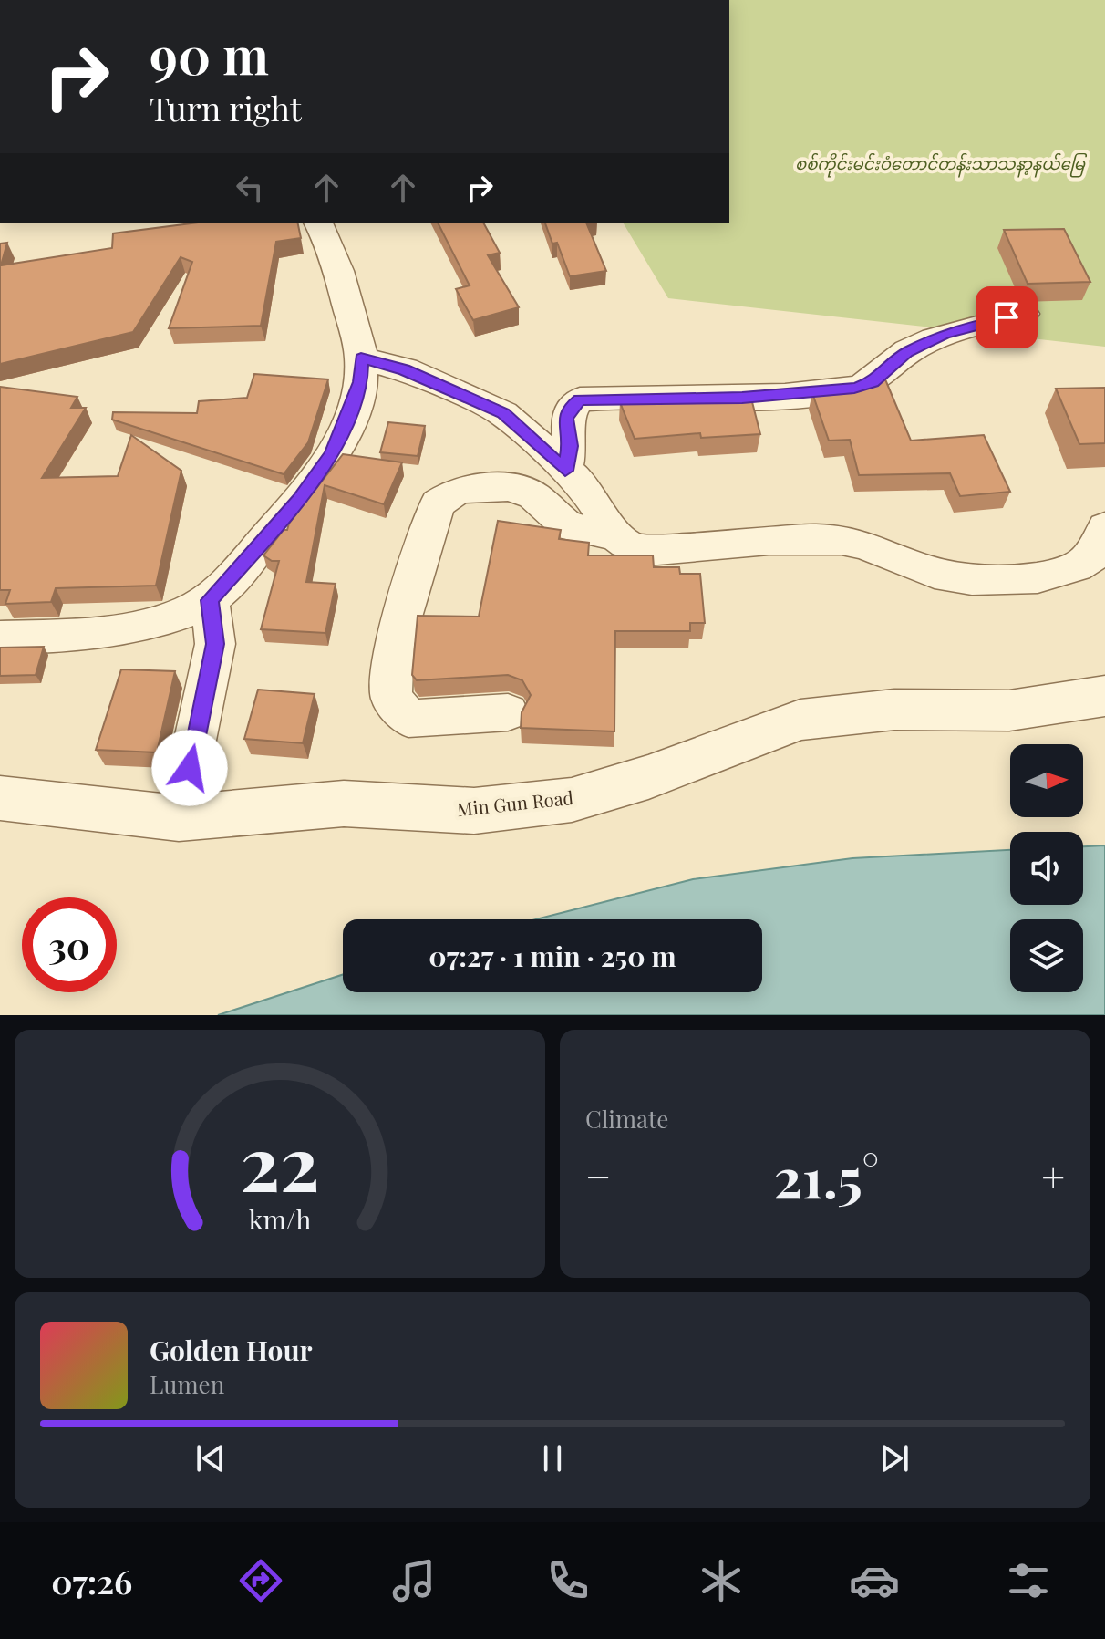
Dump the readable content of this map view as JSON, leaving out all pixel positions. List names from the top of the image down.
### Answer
{
  "streets": {
    "street": ["Min Gun Road"]
  },
  "parks": ["စစ်ကိုင်းမင်းဝံတောင်တန်းသာသနာ့နယ်မြေ"],
  "north": "right",
  "page": {
    "turn": ["90 m", "Turn right"],
    "limit": "30",
    "trip": "07:27 · 1 min · 250 m",
    "tile": "Climate",
    "heat": ["−", "21.5°", "+"],
    "song": ["Golden Hour", "Lumen"],
    "tabs": "07:26",
    "gauge": ["22", "km/h"]
  }
}
